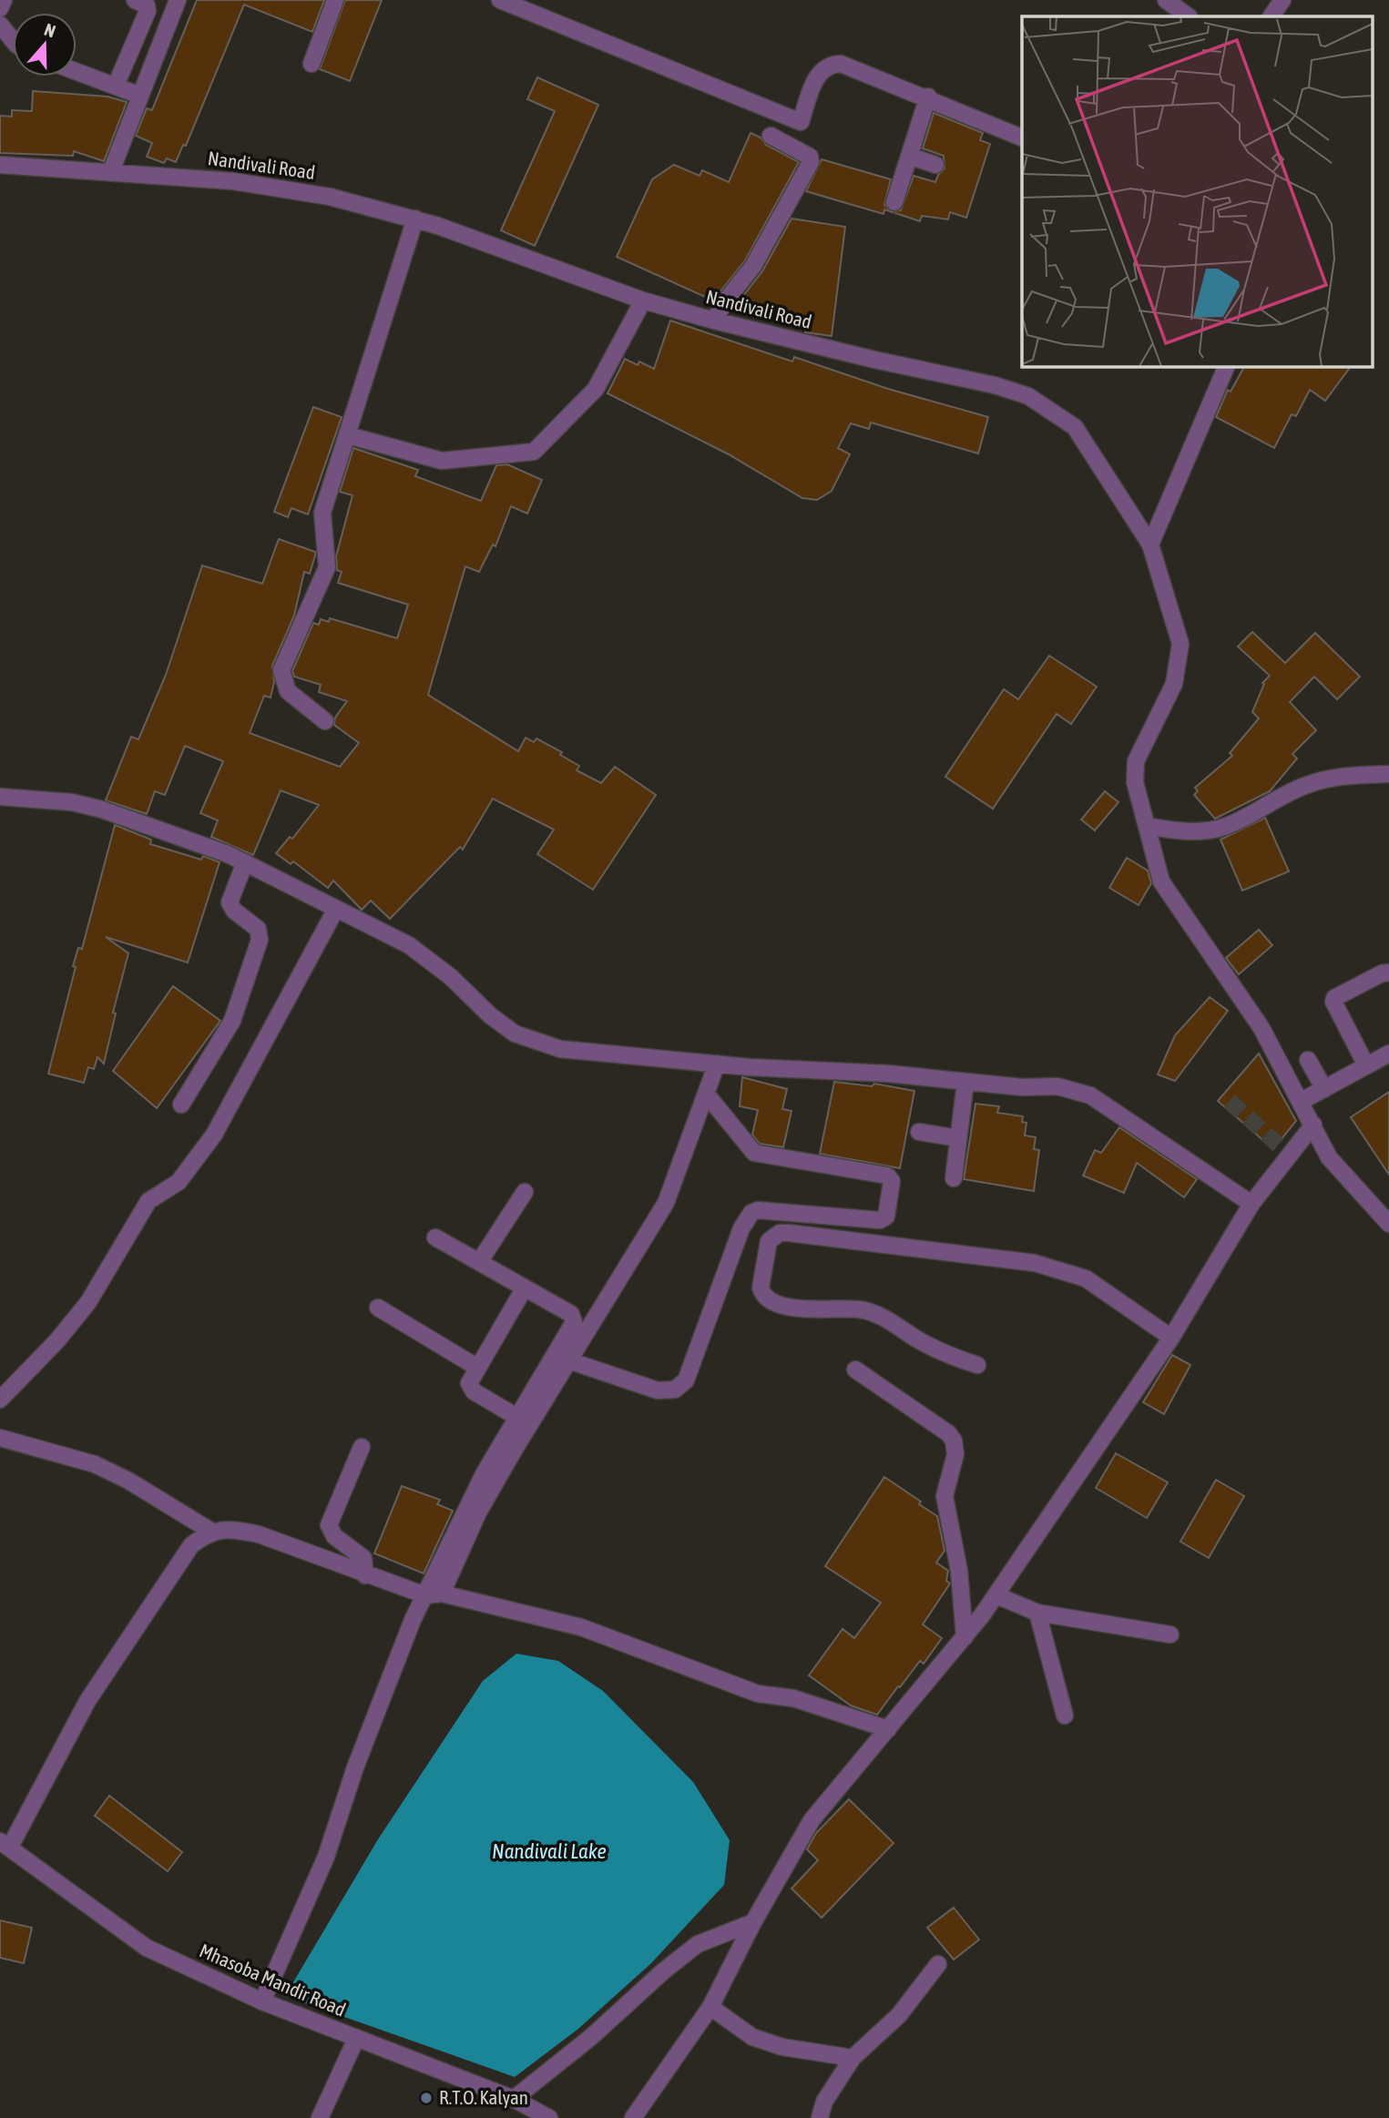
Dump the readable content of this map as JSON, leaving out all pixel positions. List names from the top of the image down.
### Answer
{
  "streets": {
    "street": ["Nandivali Road", "Mhasoba Mandir Road"]
  },
  "water": ["Nandivali Lake"],
  "places": ["R.T.O. Kalyan"],
  "north": "top"
}
